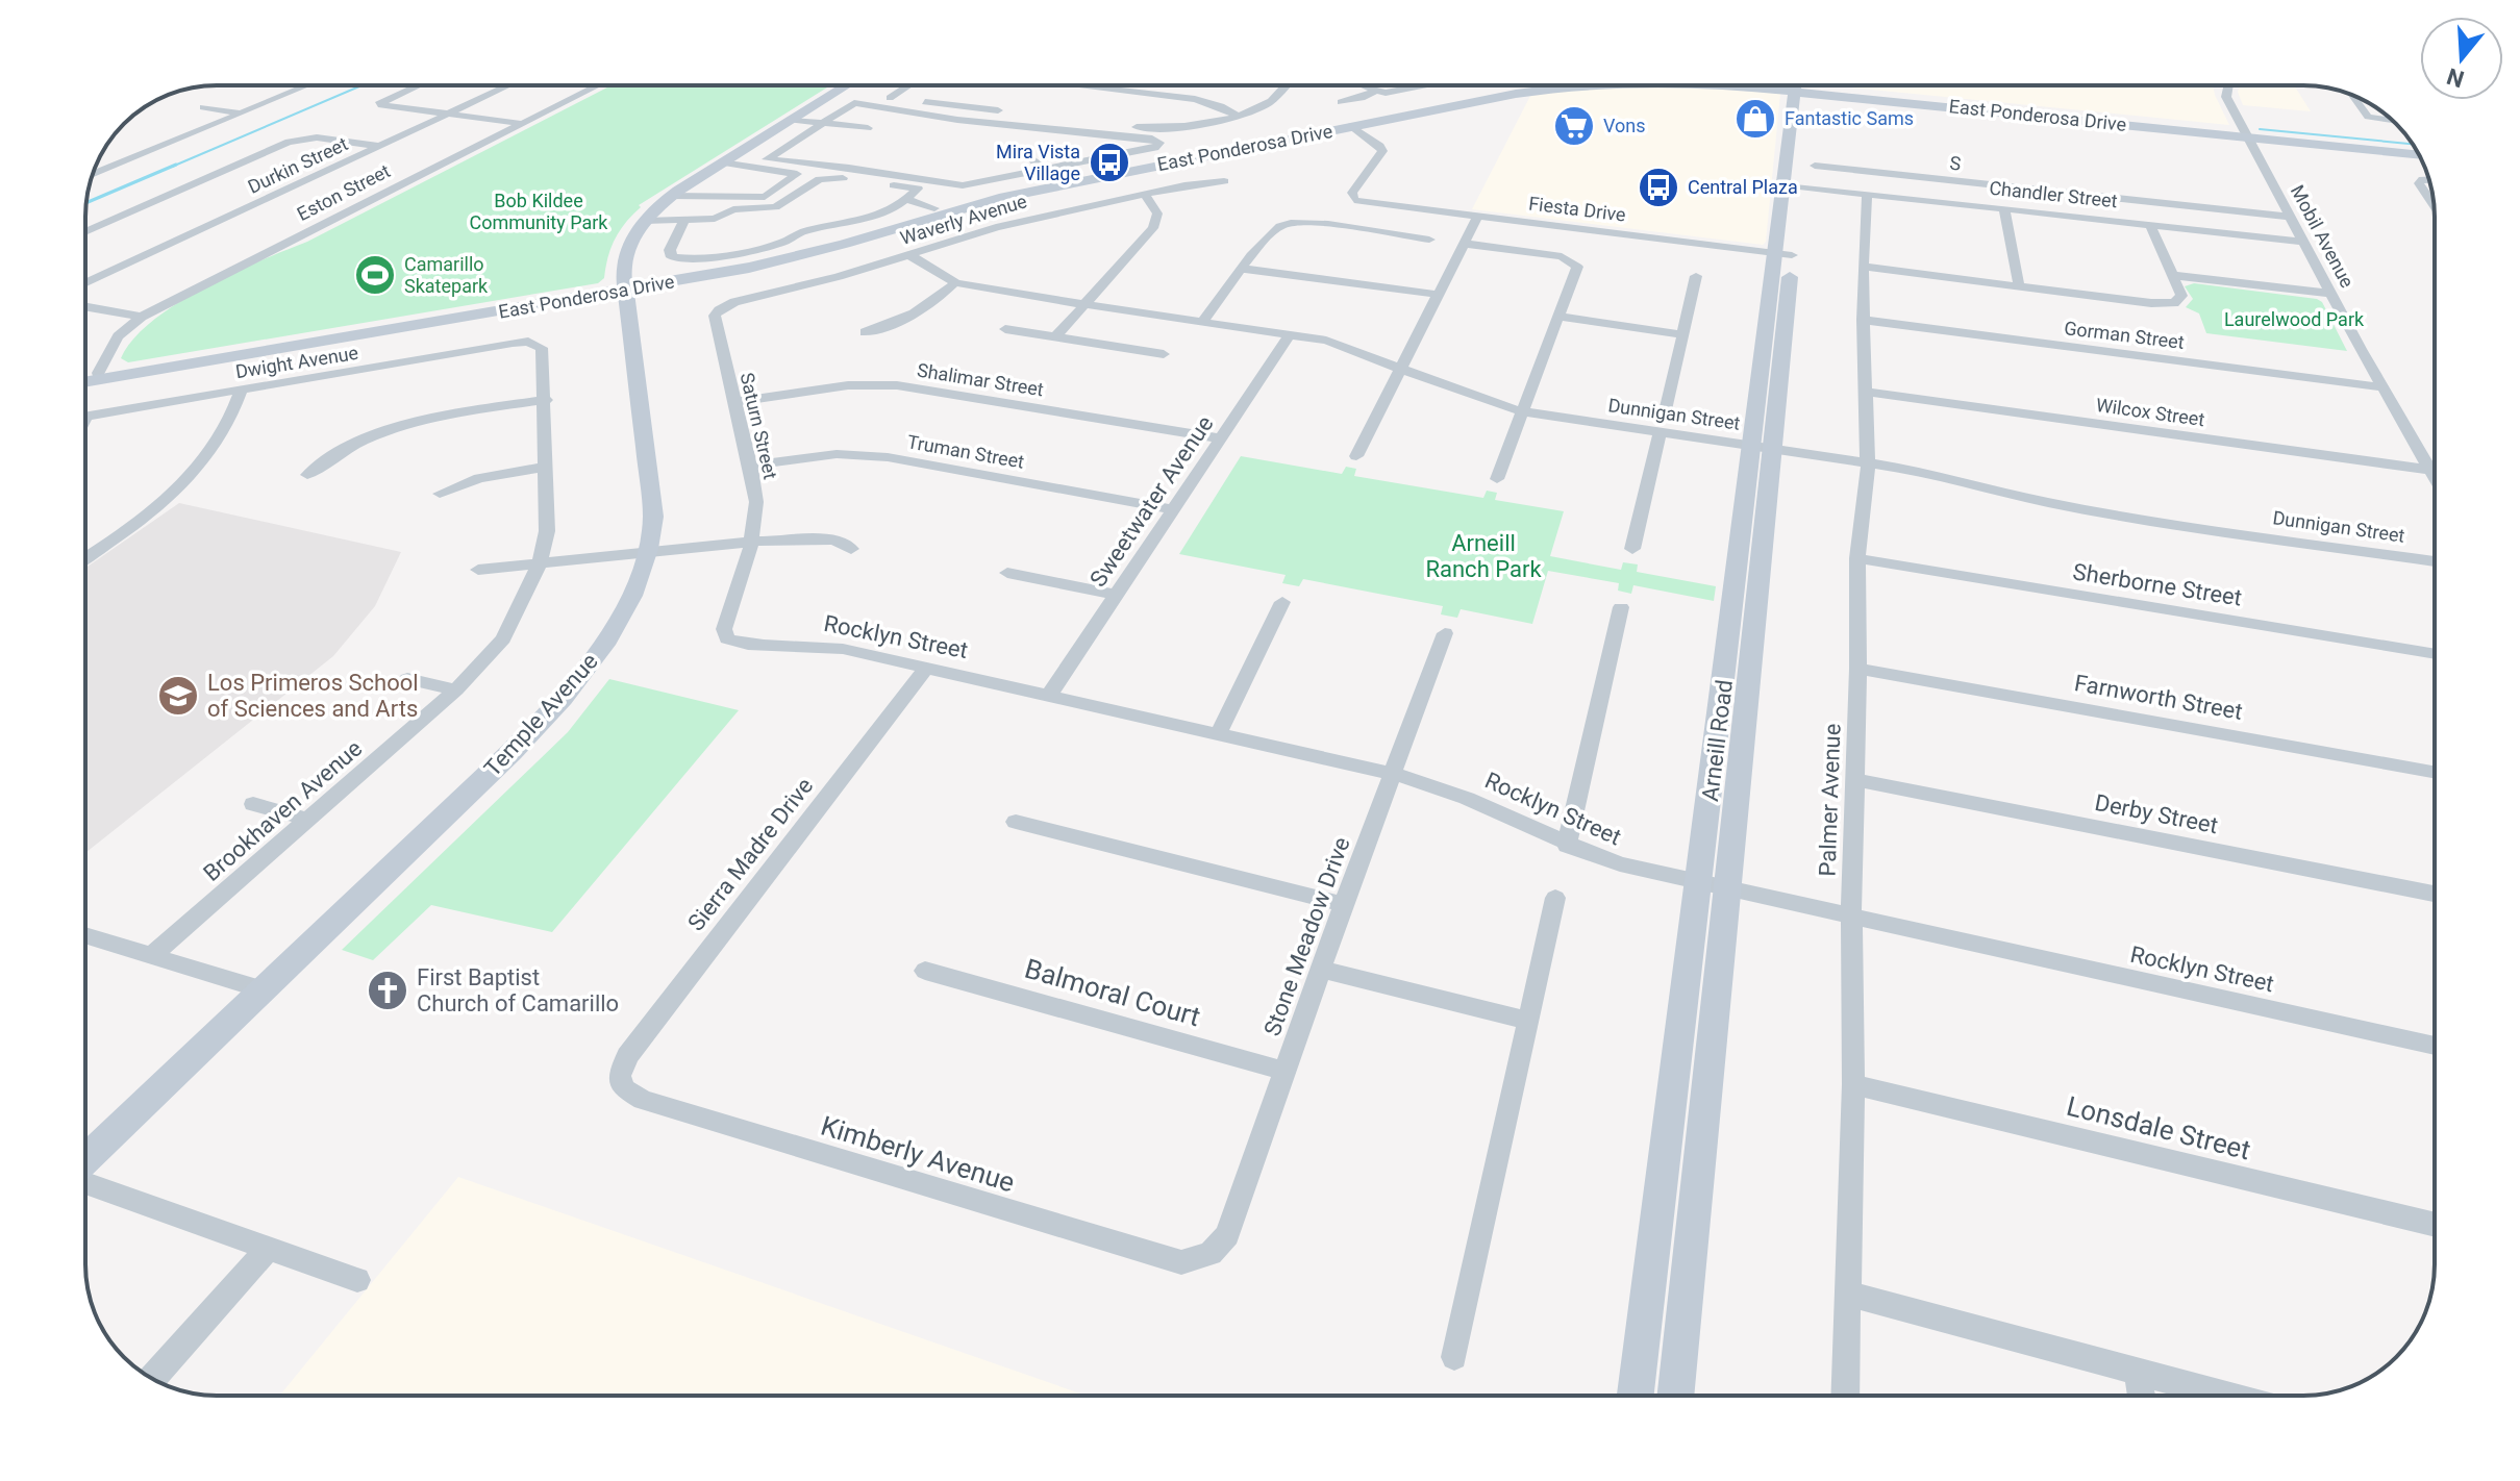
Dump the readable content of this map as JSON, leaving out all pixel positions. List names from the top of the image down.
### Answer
{
  "streets": {
    "main road": ["East Ponderosa Drive", "Temple Avenue", "Arneill Road"],
    "street": [
      "S",
      "Durkin Street",
      "Eston Street",
      "Chandler Street",
      "Fiesta Drive",
      "Waverly Avenue",
      "Mobil Avenue",
      "Gorman Street",
      "Dwight Avenue",
      "Shalimar Street",
      "Wilcox Street",
      "Dunnigan Street",
      "Saturn Street",
      "Truman Street",
      "Sweetwater Avenue",
      "Sherborne Street",
      "Rocklyn Street",
      "Farnworth Street",
      "Palmer Avenue",
      "Brookhaven Avenue",
      "Derby Street",
      "Sierra Madre Drive",
      "Stone Meadow Drive",
      "Balmoral Court",
      "Lonsdale Street",
      "Kimberly Avenue"
    ]
  },
  "crossings": [
    ["East Ponderosa Drive", "Eston Street"],
    ["East Ponderosa Drive", "Fiesta Drive"],
    ["East Ponderosa Drive", "Mobil Avenue"],
    ["East Ponderosa Drive", "Temple Avenue"],
    ["East Ponderosa Drive", "Arneill Road"],
    ["S", "Mobil Avenue"],
    ["Chandler Street", "Mobil Avenue"],
    ["Chandler Street", "Arneill Road"],
    ["Chandler Street", "Palmer Avenue"],
    ["Fiesta Drive", "Arneill Road"],
    ["Waverly Avenue", "Dunnigan Street"],
    ["Waverly Avenue", "Saturn Street"],
    ["Mobil Avenue", "Gorman Street"],
    ["Mobil Avenue", "Wilcox Street"],
    ["Gorman Street", "Palmer Avenue"],
    ["Dwight Avenue", "Brookhaven Avenue"],
    ["Shalimar Street", "Saturn Street"],
    ["Shalimar Street", "Sweetwater Avenue"],
    ["Wilcox Street", "Palmer Avenue"],
    ["Dunnigan Street", "Sweetwater Avenue"],
    ["Dunnigan Street", "Arneill Road"],
    ["Dunnigan Street", "Palmer Avenue"],
    ["Saturn Street", "Truman Street"],
    ["Saturn Street", "Rocklyn Street"],
    ["Truman Street", "Sweetwater Avenue"],
    ["Sweetwater Avenue", "Rocklyn Street"],
    ["Sherborne Street", "Palmer Avenue"],
    ["Rocklyn Street", "Arneill Road"],
    ["Rocklyn Street", "Palmer Avenue"],
    ["Rocklyn Street", "Sierra Madre Drive"],
    ["Rocklyn Street", "Stone Meadow Drive"],
    ["Farnworth Street", "Palmer Avenue"],
    ["Palmer Avenue", "Derby Street"],
    ["Palmer Avenue", "Lonsdale Street"],
    ["Sierra Madre Drive", "Kimberly Avenue"],
    ["Stone Meadow Drive", "Balmoral Court"],
    ["Stone Meadow Drive", "Kimberly Avenue"]
  ],
  "parks": ["Bob Kildee Community Park", "Laurelwood Park", "Arneill Ranch Park"],
  "places": {
    "shop": ["Fantastic Sams"],
    "supermarket": ["Vons"],
    "bus stop": ["Mira Vista Village", "Central Plaza"],
    "sports": ["Camarillo Skatepark"],
    "school or university": ["Los Primeros School of Sciences and Arts"],
    "church": ["First Baptist Church of Camarillo"]
  },
  "north": "bottom"
}
